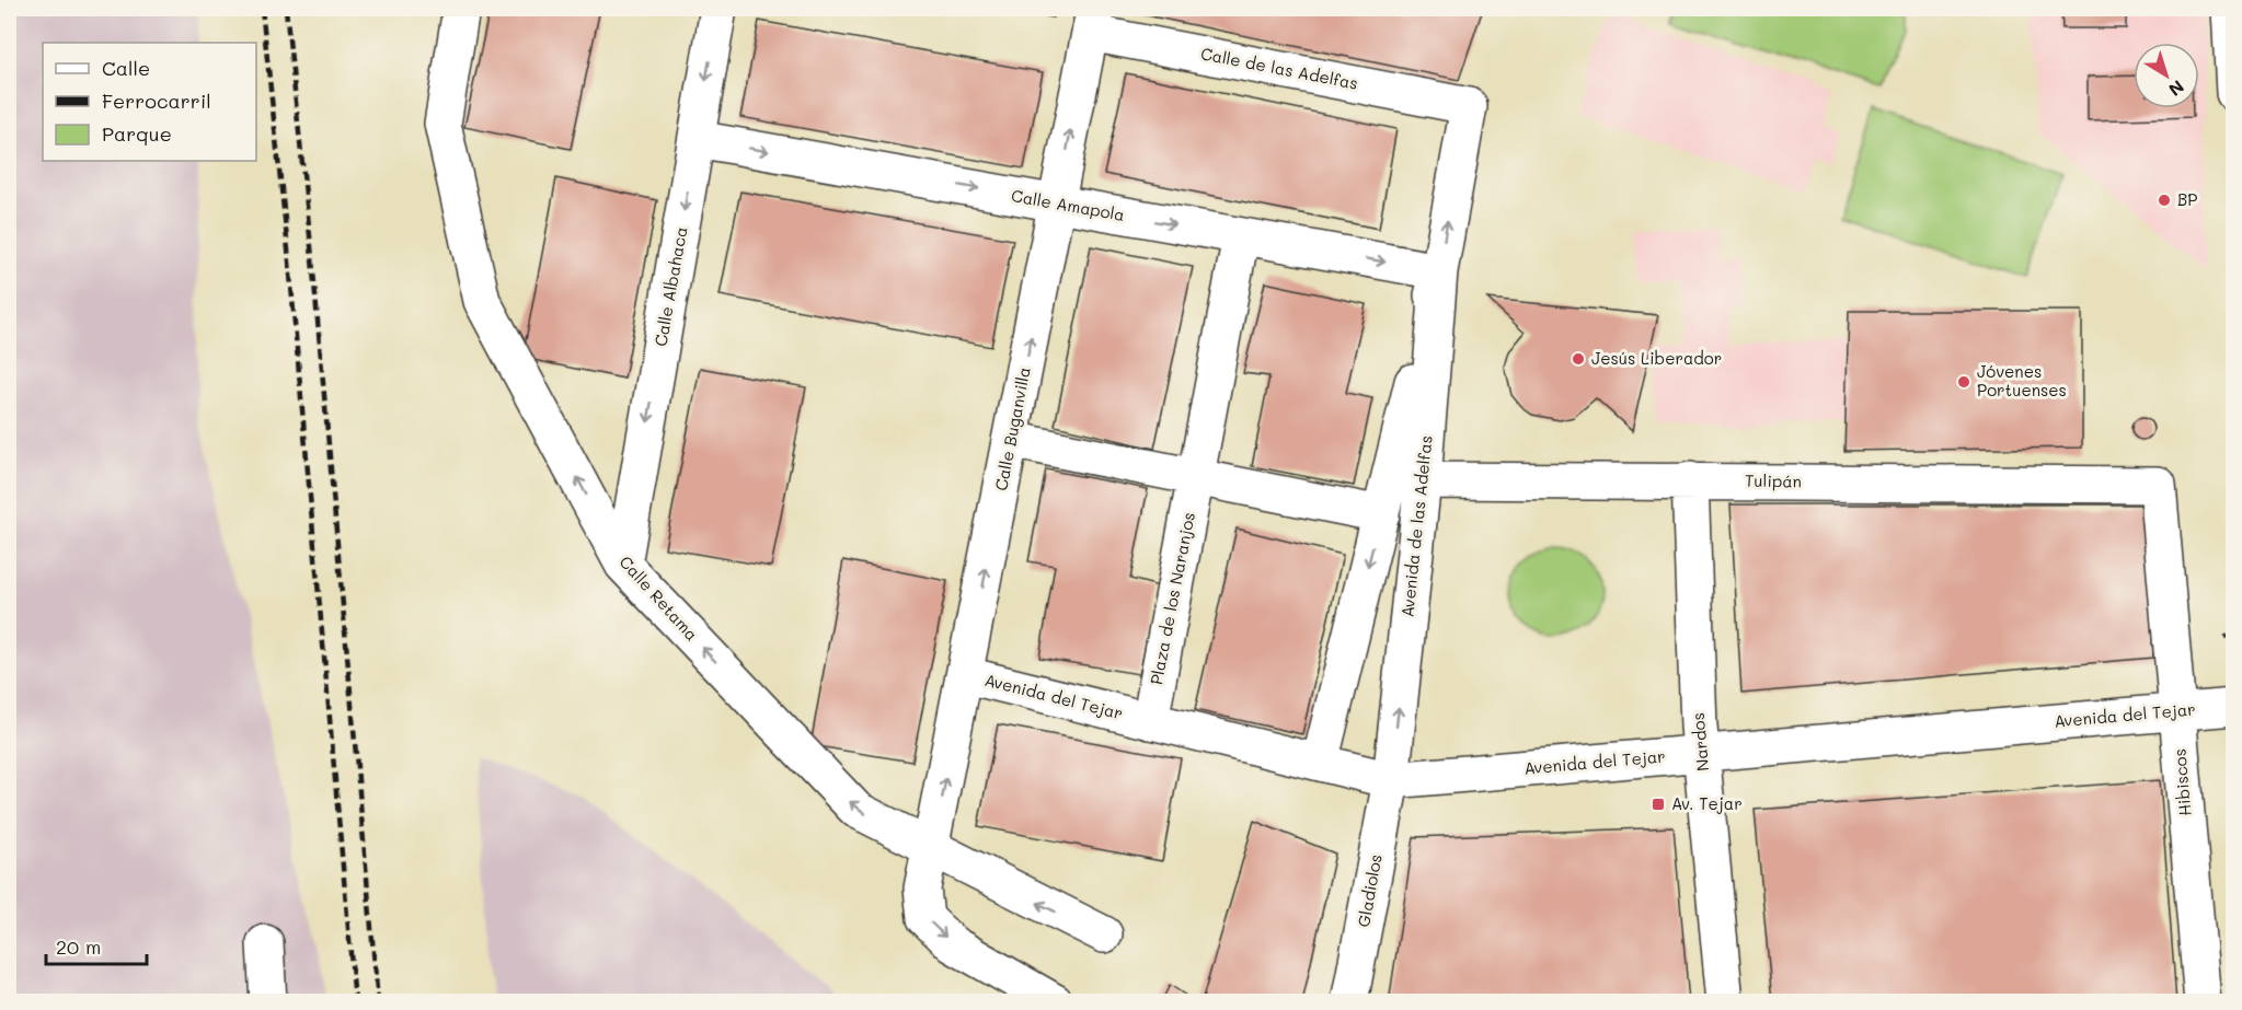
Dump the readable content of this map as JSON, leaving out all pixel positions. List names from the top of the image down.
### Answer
{
  "streets": {
    "street": [
      "Calle de las Adelfas",
      "Calle Amapola",
      "Calle Albahaca",
      "Calle Buganvilla",
      "Tulipán",
      "Avenida de las Adelfas",
      "Calle Retama",
      "Plaza de los Naranjos",
      "Avenida del Tejar",
      "Nardos",
      "Hibiscos",
      "Gladiolos"
    ]
  },
  "crossings": [
    ["Calle de las Adelfas", "Calle Buganvilla"],
    ["Calle de las Adelfas", "Avenida de las Adelfas"],
    ["Calle Amapola", "Calle Albahaca"],
    ["Calle Amapola", "Calle Buganvilla"],
    ["Calle Amapola", "Avenida de las Adelfas"],
    ["Calle Amapola", "Plaza de los Naranjos"],
    ["Calle Albahaca", "Calle Retama"],
    ["Calle Buganvilla", "Calle Retama"],
    ["Calle Buganvilla", "Avenida del Tejar"],
    ["Tulipán", "Avenida de las Adelfas"],
    ["Tulipán", "Nardos"],
    ["Tulipán", "Hibiscos"],
    ["Avenida de las Adelfas", "Avenida del Tejar"],
    ["Avenida de las Adelfas", "Gladiolos"],
    ["Plaza de los Naranjos", "Avenida del Tejar"],
    ["Avenida del Tejar", "Nardos"],
    ["Avenida del Tejar", "Hibiscos"],
    ["Avenida del Tejar", "Gladiolos"]
  ],
  "one_way": ["Calle Albahaca", "Calle Retama"],
  "places": {
    "other": ["BP", "Jesús Liberador", "Jóvenes Portuenses"],
    "transit": ["Av. Tejar"]
  },
  "legend": ["Calle", "Ferrocarril", "Parque"],
  "scale_bar": "20 m",
  "north": "bottom right"
}
